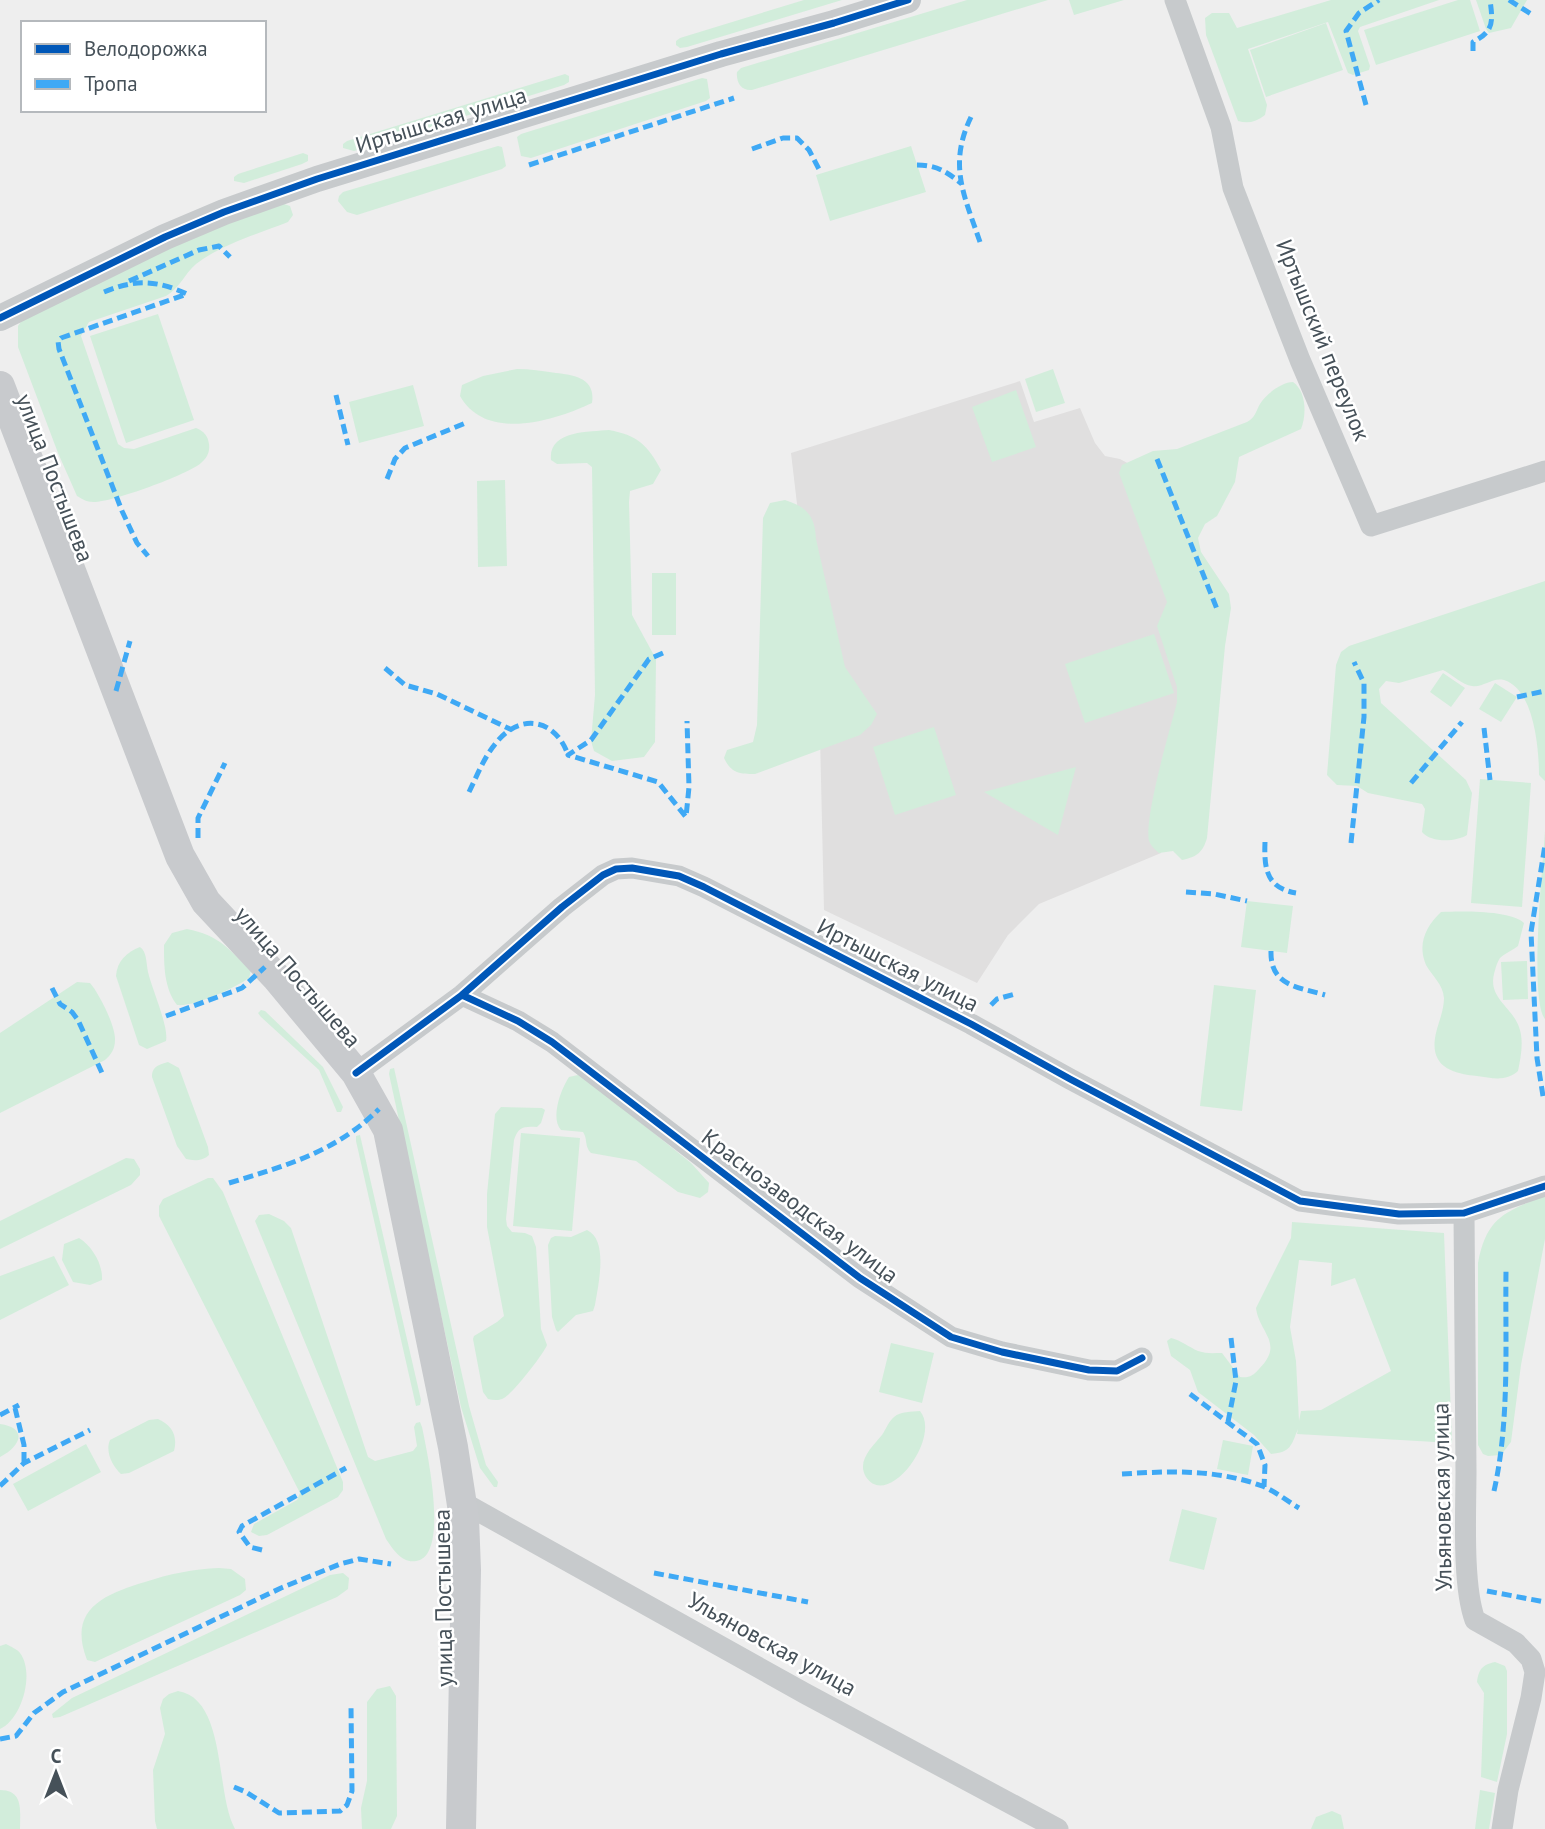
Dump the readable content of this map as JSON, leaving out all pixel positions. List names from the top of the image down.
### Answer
{
  "streets": {
    "main road": ["улица Постышева"],
    "street": [
      "Иртышская улица",
      "Иртышский переулок",
      "Краснозаводская улица",
      "Ульяновская улица"
    ]
  },
  "crossings": [
    ["Иртышская улица", "улица Постышева"],
    ["Иртышская улица", "Краснозаводская улица"],
    ["Иртышская улица", "Ульяновская улица"],
    ["улица Постышева", "Ульяновская улица"]
  ],
  "legend": ["Велодорожка", "Тропа"],
  "north": "top"
}
